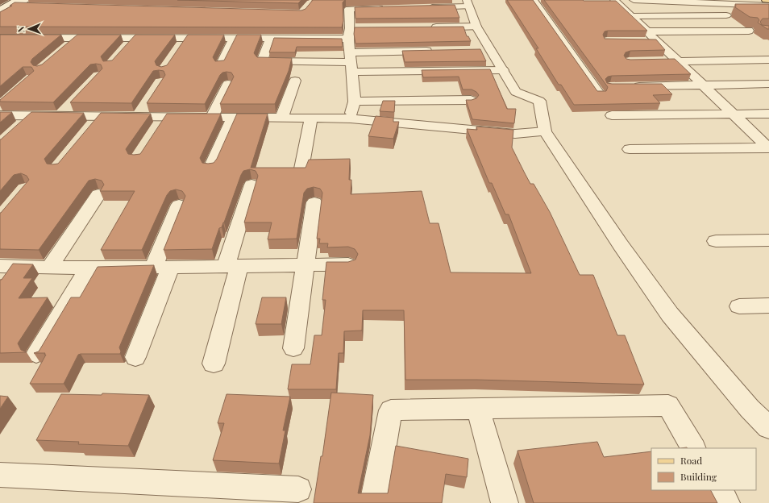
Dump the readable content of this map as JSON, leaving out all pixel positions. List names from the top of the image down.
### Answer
{
  "legend": ["Road", "Building"],
  "north": "left"
}
